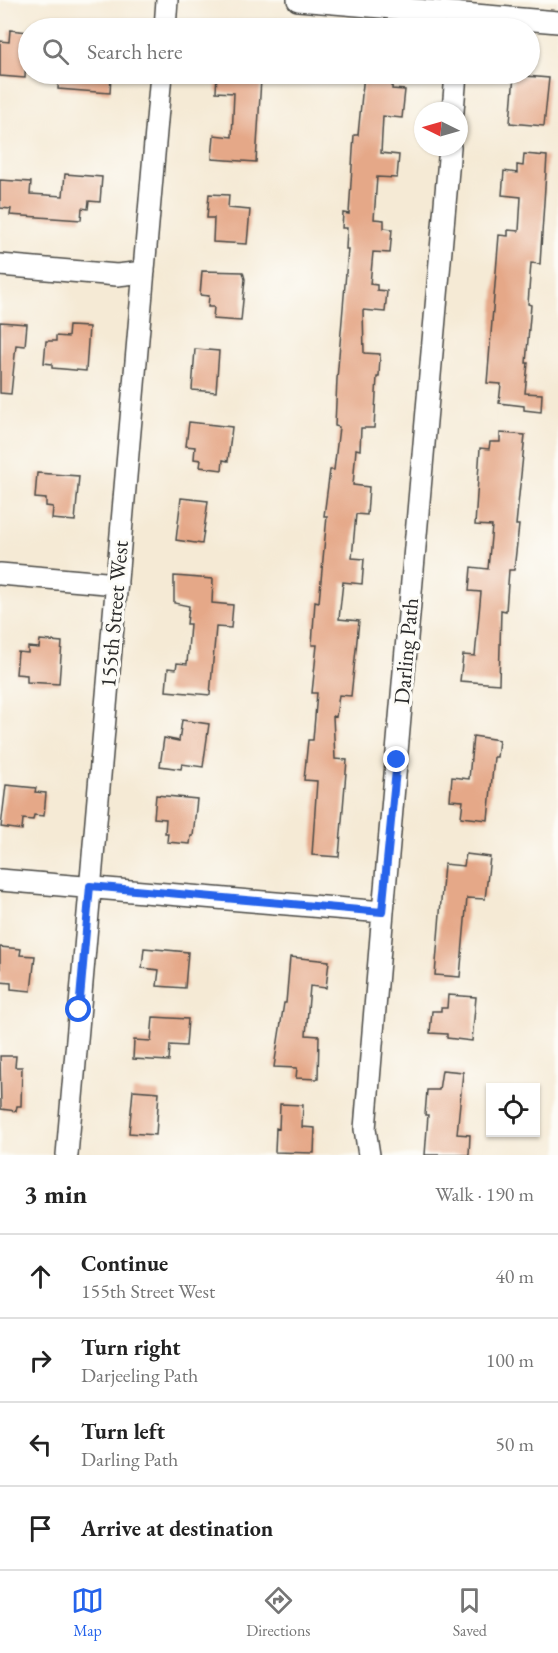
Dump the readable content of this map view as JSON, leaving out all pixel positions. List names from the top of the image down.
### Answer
{
  "streets": {
    "street": ["155th Street West", "Darling Path"]
  },
  "north": "left",
  "page": {
    "search": "Search here",
    "heading": ["3 min", "Walk · 190 m"],
    "list": [
      ["Continue", "155th Street West", "40 m"],
      ["Turn right", "Darjeeling Path", "100 m"],
      ["Turn left", "Darling Path", "50 m"],
      "Arrive at destination"
    ],
    "nav": ["Map", "Directions", "Saved"]
  }
}
